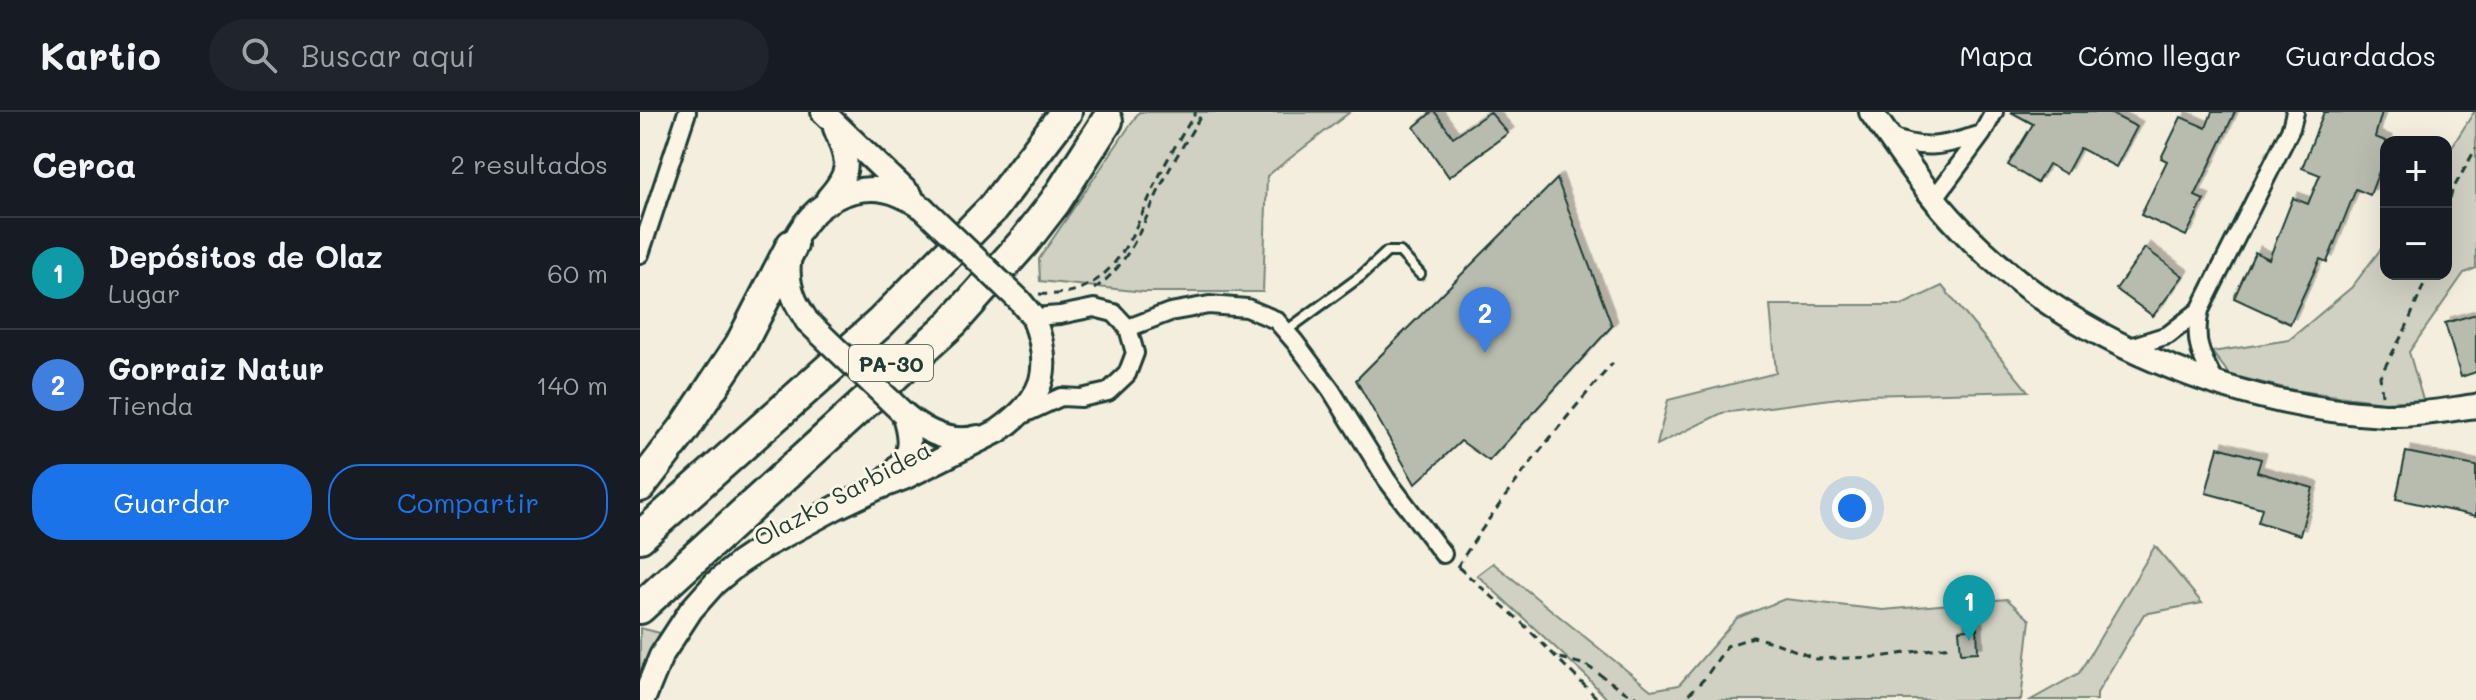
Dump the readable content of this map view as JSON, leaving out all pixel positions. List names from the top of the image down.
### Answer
{
  "streets": {
    "highway": ["PA-30"]
  },
  "page": {
    "header": "Kartio",
    "search": "Buscar aquí",
    "nav": ["Mapa", "Cómo llegar", "Guardados"],
    "heading": ["Cerca", "2 resultados"],
    "map_buttons": ["+", "−"],
    "list": [
      {
        "mark": "1",
        "name": "Depósitos de Olaz",
        "note": "Lugar",
        "value": "60 m"
      },
      {
        "mark": "2",
        "name": "Gorraiz Natur",
        "note": "Tienda",
        "value": "140 m"
      }
    ],
    "pins": ["2", "1"],
    "buttons": ["Guardar", "Compartir"]
  }
}
